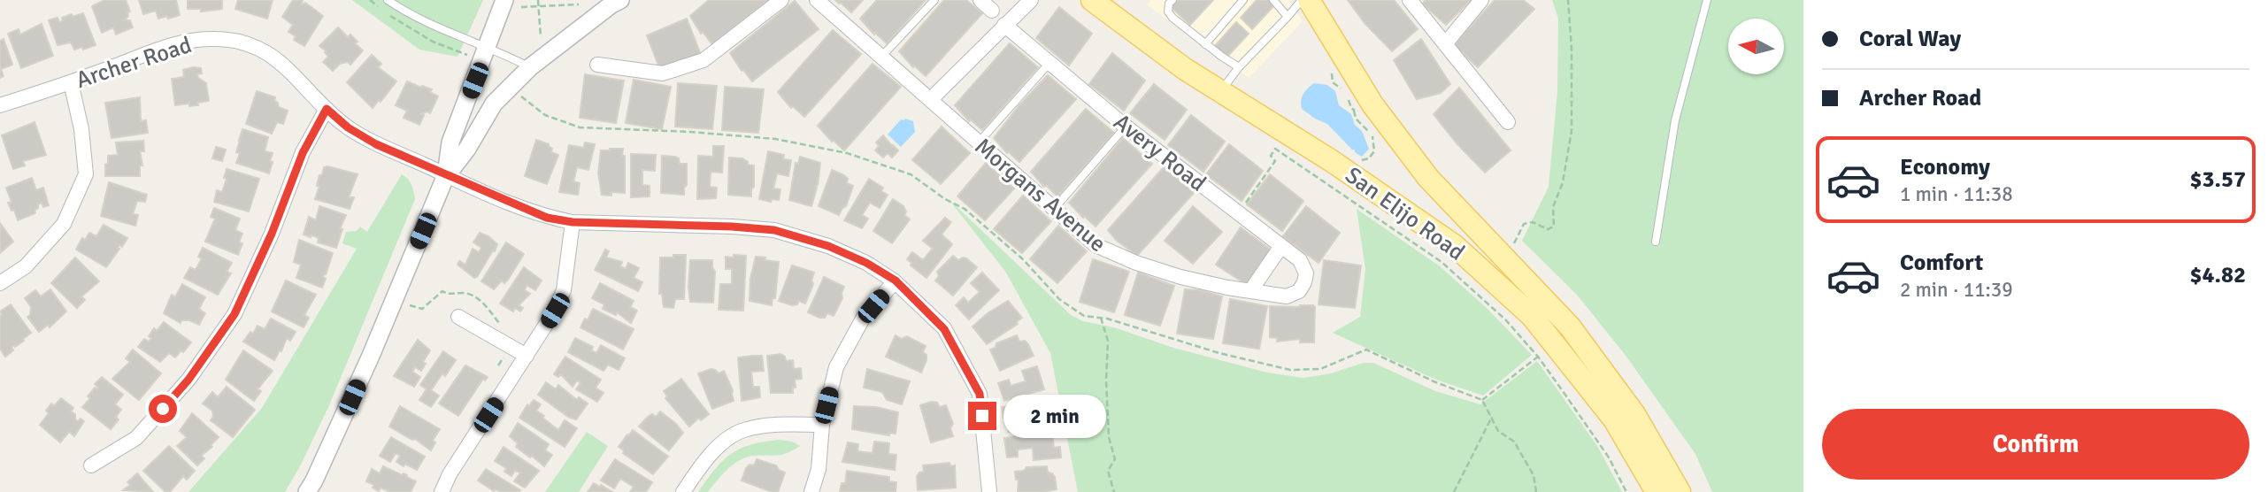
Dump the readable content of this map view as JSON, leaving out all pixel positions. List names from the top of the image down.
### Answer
{
  "streets": {
    "main road": ["San Elijo Road"],
    "street": ["Archer Road", "Avery Road", "Morgans Avenue"]
  },
  "crossings": [
    ["Avery Road", "Morgans Avenue"]
  ],
  "north": "left",
  "page": {
    "banner": ["Coral Way", "Archer Road"],
    "list": [
      {
        "name": "Economy",
        "note": "1 min · 11:38",
        "value": "$3.57"
      },
      {
        "name": "Comfort",
        "note": "2 min · 11:39",
        "value": "$4.82"
      }
    ],
    "bubble": "2 min",
    "buttons": "Confirm"
  }
}
